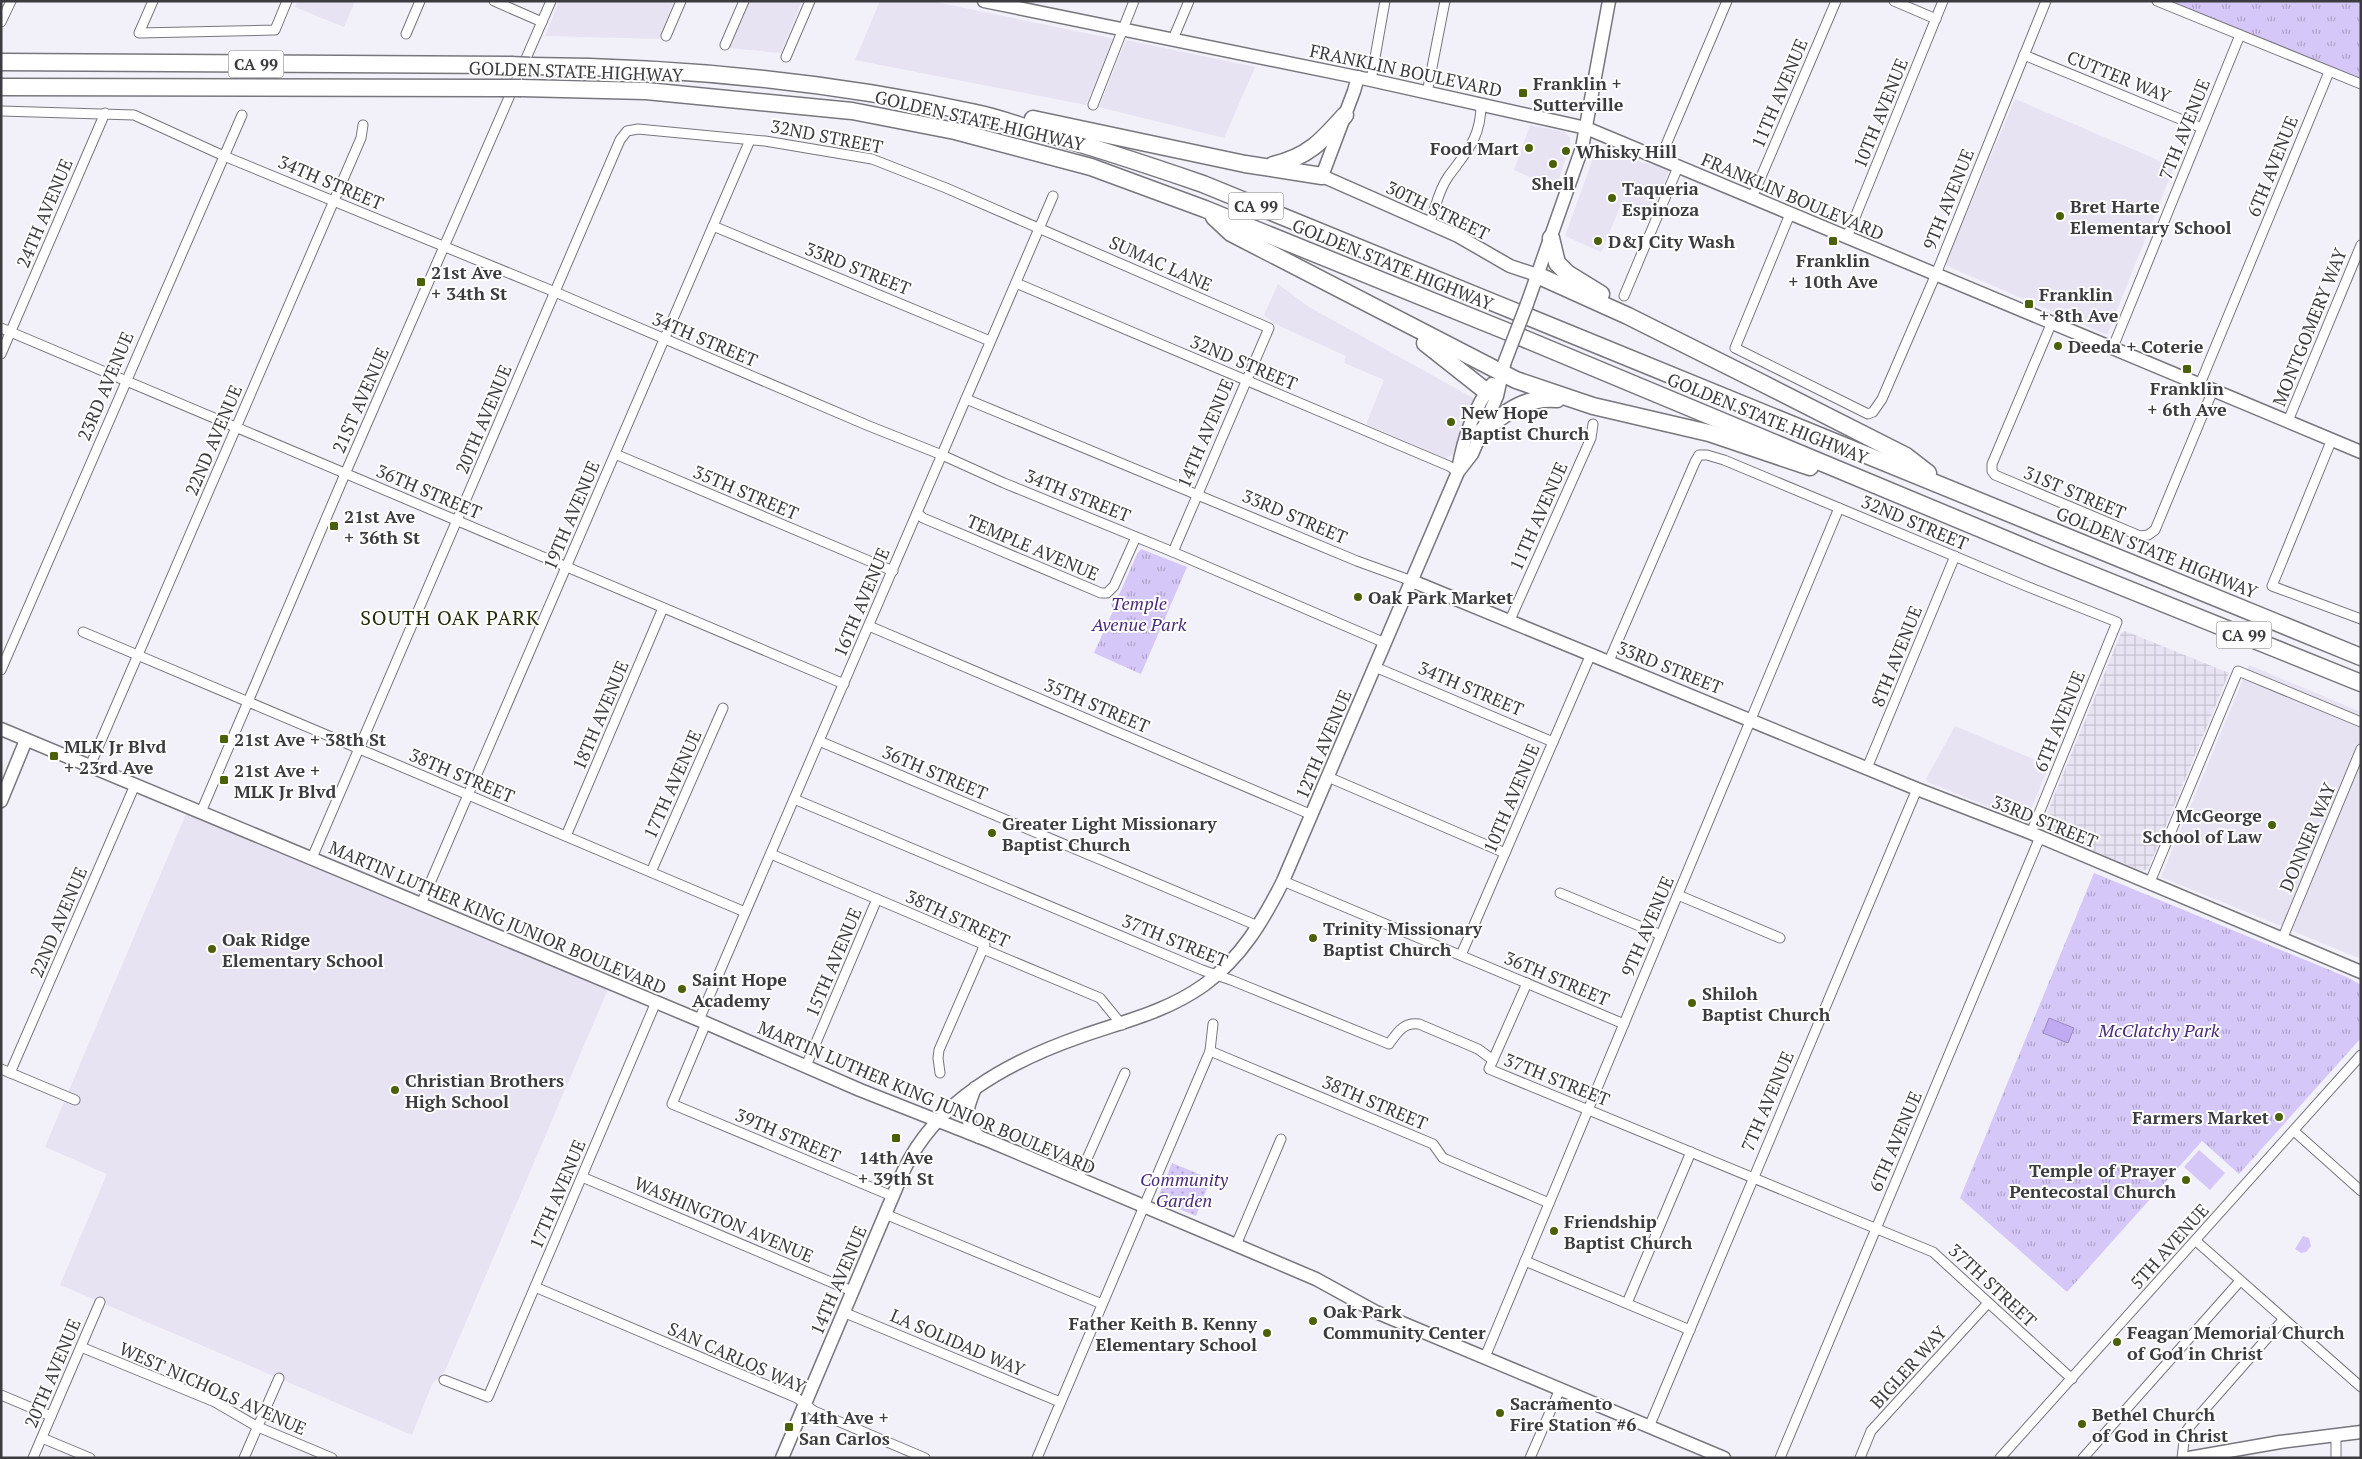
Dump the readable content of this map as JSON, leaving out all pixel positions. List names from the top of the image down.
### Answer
{
  "streets": {
    "highway": ["CA 99", "GOLDEN STATE HIGHWAY"],
    "main road": [
      "FRANKLIN BOULEVARD",
      "30TH STREET",
      "33RD STREET",
      "14TH AVENUE",
      "12TH AVENUE",
      "MARTIN LUTHER KING JUNIOR BOULEVARD"
    ],
    "street": [
      "CUTTER WAY",
      "11TH AVENUE",
      "10TH AVENUE",
      "7TH AVENUE",
      "32ND STREET",
      "6TH AVENUE",
      "34TH STREET",
      "9TH AVENUE",
      "24TH AVENUE",
      "SUMAC LANE",
      "MONTGOMERY WAY",
      "23RD AVENUE",
      "21ST AVENUE",
      "20TH AVENUE",
      "22ND AVENUE",
      "36TH STREET",
      "35TH STREET",
      "31ST STREET",
      "19TH AVENUE",
      "TEMPLE AVENUE",
      "16TH AVENUE",
      "8TH AVENUE",
      "18TH AVENUE",
      "38TH STREET",
      "17TH AVENUE",
      "DONNER WAY",
      "37TH STREET",
      "15TH AVENUE",
      "39TH STREET",
      "WASHINGTON AVENUE",
      "5TH AVENUE",
      "LA SOLIDAD WAY",
      "SAN CARLOS WAY",
      "BIGLER WAY",
      "WEST NICHOLS AVENUE"
    ]
  },
  "crossings": [
    ["FRANKLIN BOULEVARD", "11TH AVENUE"],
    ["FRANKLIN BOULEVARD", "10TH AVENUE"],
    ["FRANKLIN BOULEVARD", "7TH AVENUE"],
    ["FRANKLIN BOULEVARD", "6TH AVENUE"],
    ["FRANKLIN BOULEVARD", "9TH AVENUE"],
    ["FRANKLIN BOULEVARD", "MONTGOMERY WAY"],
    ["FRANKLIN BOULEVARD", "31ST STREET"],
    ["FRANKLIN BOULEVARD", "12TH AVENUE"],
    ["CUTTER WAY", "7TH AVENUE"],
    ["CUTTER WAY", "9TH AVENUE"],
    ["11TH AVENUE", "33RD STREET"],
    ["10TH AVENUE", "34TH STREET"],
    ["10TH AVENUE", "33RD STREET"],
    ["10TH AVENUE", "36TH STREET"],
    ["7TH AVENUE", "33RD STREET"],
    ["7TH AVENUE", "MARTIN LUTHER KING JUNIOR BOULEVARD"],
    ["7TH AVENUE", "37TH STREET"],
    ["32ND STREET", "6TH AVENUE"],
    ["32ND STREET", "9TH AVENUE"],
    ["32ND STREET", "SUMAC LANE"],
    ["32ND STREET", "33RD STREET"],
    ["32ND STREET", "20TH AVENUE"],
    ["32ND STREET", "14TH AVENUE"],
    ["32ND STREET", "19TH AVENUE"],
    ["32ND STREET", "16TH AVENUE"],
    ["32ND STREET", "8TH AVENUE"],
    ["32ND STREET", "12TH AVENUE"],
    ["6TH AVENUE", "33RD STREET"],
    ["6TH AVENUE", "37TH STREET"],
    ["34TH STREET", "24TH AVENUE"],
    ["34TH STREET", "23RD AVENUE"],
    ["34TH STREET", "21ST AVENUE"],
    ["34TH STREET", "20TH AVENUE"],
    ["34TH STREET", "14TH AVENUE"],
    ["34TH STREET", "22ND AVENUE"],
    ["34TH STREET", "19TH AVENUE"],
    ["34TH STREET", "TEMPLE AVENUE"],
    ["34TH STREET", "16TH AVENUE"],
    ["34TH STREET", "12TH AVENUE"],
    ["9TH AVENUE", "33RD STREET"],
    ["9TH AVENUE", "36TH STREET"],
    ["9TH AVENUE", "38TH STREET"],
    ["9TH AVENUE", "MARTIN LUTHER KING JUNIOR BOULEVARD"],
    ["9TH AVENUE", "37TH STREET"],
    ["30TH STREET", "12TH AVENUE"],
    ["24TH AVENUE", "36TH STREET"],
    ["SUMAC LANE", "14TH AVENUE"],
    ["SUMAC LANE", "16TH AVENUE"],
    ["33RD STREET", "14TH AVENUE"],
    ["33RD STREET", "19TH AVENUE"],
    ["33RD STREET", "16TH AVENUE"],
    ["33RD STREET", "8TH AVENUE"],
    ["33RD STREET", "12TH AVENUE"],
    ["33RD STREET", "DONNER WAY"],
    ["23RD AVENUE", "36TH STREET"],
    ["21ST AVENUE", "36TH STREET"],
    ["21ST AVENUE", "38TH STREET"],
    ["21ST AVENUE", "MARTIN LUTHER KING JUNIOR BOULEVARD"],
    ["20TH AVENUE", "36TH STREET"],
    ["20TH AVENUE", "38TH STREET"],
    ["20TH AVENUE", "MARTIN LUTHER KING JUNIOR BOULEVARD"],
    ["20TH AVENUE", "WEST NICHOLS AVENUE"],
    ["14TH AVENUE", "12TH AVENUE"],
    ["14TH AVENUE", "38TH STREET"],
    ["14TH AVENUE", "MARTIN LUTHER KING JUNIOR BOULEVARD"],
    ["14TH AVENUE", "39TH STREET"],
    ["14TH AVENUE", "WASHINGTON AVENUE"],
    ["14TH AVENUE", "LA SOLIDAD WAY"],
    ["14TH AVENUE", "SAN CARLOS WAY"],
    ["22ND AVENUE", "36TH STREET"],
    ["22ND AVENUE", "38TH STREET"],
    ["22ND AVENUE", "MARTIN LUTHER KING JUNIOR BOULEVARD"],
    ["36TH STREET", "19TH AVENUE"],
    ["36TH STREET", "16TH AVENUE"],
    ["36TH STREET", "18TH AVENUE"],
    ["36TH STREET", "12TH AVENUE"],
    ["35TH STREET", "19TH AVENUE"],
    ["35TH STREET", "16TH AVENUE"],
    ["35TH STREET", "12TH AVENUE"],
    ["19TH AVENUE", "38TH STREET"],
    ["19TH AVENUE", "MARTIN LUTHER KING JUNIOR BOULEVARD"],
    ["TEMPLE AVENUE", "16TH AVENUE"],
    ["16TH AVENUE", "38TH STREET"],
    ["16TH AVENUE", "MARTIN LUTHER KING JUNIOR BOULEVARD"],
    ["16TH AVENUE", "37TH STREET"],
    ["16TH AVENUE", "39TH STREET"],
    ["18TH AVENUE", "38TH STREET"],
    ["12TH AVENUE", "38TH STREET"],
    ["12TH AVENUE", "37TH STREET"],
    ["38TH STREET", "17TH AVENUE"],
    ["38TH STREET", "15TH AVENUE"],
    ["17TH AVENUE", "MARTIN LUTHER KING JUNIOR BOULEVARD"],
    ["17TH AVENUE", "WASHINGTON AVENUE"],
    ["17TH AVENUE", "SAN CARLOS WAY"],
    ["MARTIN LUTHER KING JUNIOR BOULEVARD", "15TH AVENUE"],
    ["37TH STREET", "5TH AVENUE"],
    ["37TH STREET", "BIGLER WAY"]
  ],
  "districts": ["SOUTH OAK PARK"],
  "parks": ["Temple Avenue Park", "McClatchy Park", "Community Garden"],
  "places": {
    "transit": [
      "Franklin + Sutterville",
      "Franklin + 10th Ave",
      "21st Ave + 34th St",
      "Franklin + 8th Ave",
      "Franklin + 6th Ave",
      "21st Ave + 36th St",
      "21st Ave + 38th St",
      "MLK Jr Blvd + 23rd Ave",
      "21st Ave + MLK Jr Blvd",
      "14th Ave + 39th St",
      "14th Ave + San Carlos"
    ],
    "other": [
      "Food Mart",
      "Whisky Hill",
      "Shell",
      "Taqueria Espinoza",
      "Bret Harte Elementary School",
      "D&J City Wash",
      "Deeda + Coterie",
      "New Hope Baptist Church",
      "Oak Park Market",
      "McGeorge School of Law",
      "Greater Light Missionary Baptist Church",
      "Trinity Missionary Baptist Church",
      "Oak Ridge Elementary School",
      "Saint Hope Academy",
      "Shiloh Baptist Church",
      "Christian Brothers High School",
      "Farmers Market",
      "Temple of Prayer Pentecostal Church",
      "Friendship Baptist Church",
      "Oak Park Community Center",
      "Father Keith B. Kenny Elementary School",
      "Feagan Memorial Church of God in Christ",
      "Sacramento Fire Station #6",
      "Bethel Church of God in Christ"
    ]
  }
}
